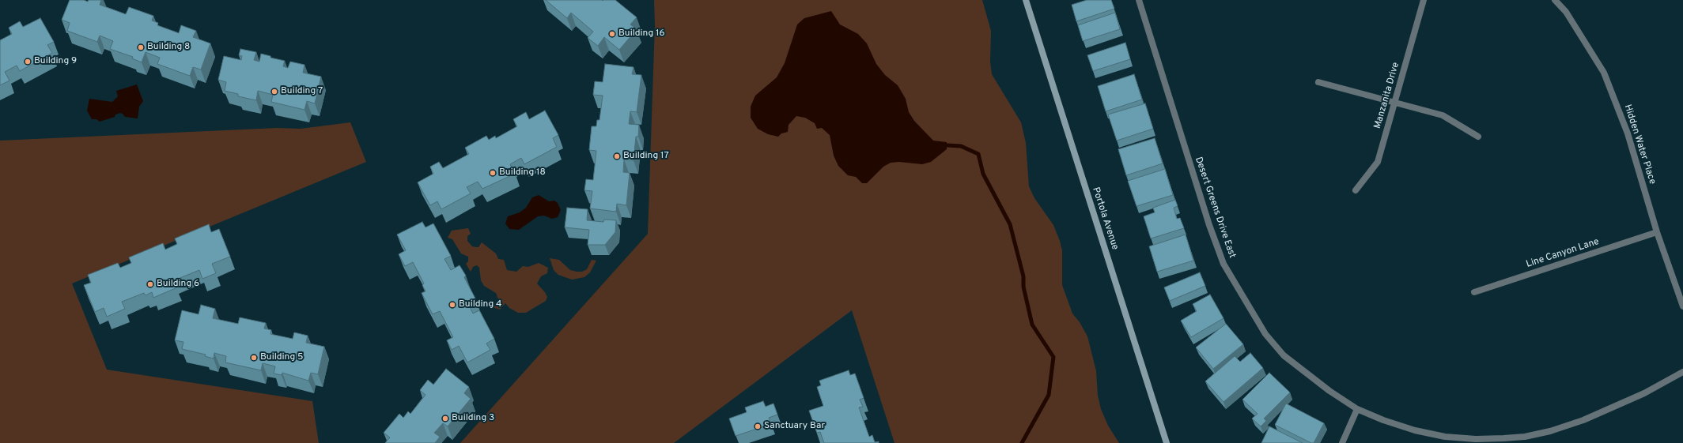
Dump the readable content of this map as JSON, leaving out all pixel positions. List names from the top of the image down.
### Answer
{
  "streets": {
    "main road": ["Portola Avenue"],
    "street": [
      "Manzanita Drive",
      "Hidden Water Place",
      "Desert Greens Drive East",
      "Line Canyon Lane"
    ]
  },
  "crossings": [
    ["Hidden Water Place", "Line Canyon Lane"]
  ],
  "places": [
    "Building 16",
    "Building 8",
    "Building 9",
    "Building 7",
    "Building 17",
    "Building 18",
    "Building 6",
    "Building 4",
    "Building 5",
    "Building 3",
    "Sanctuary Bar"
  ]
}
